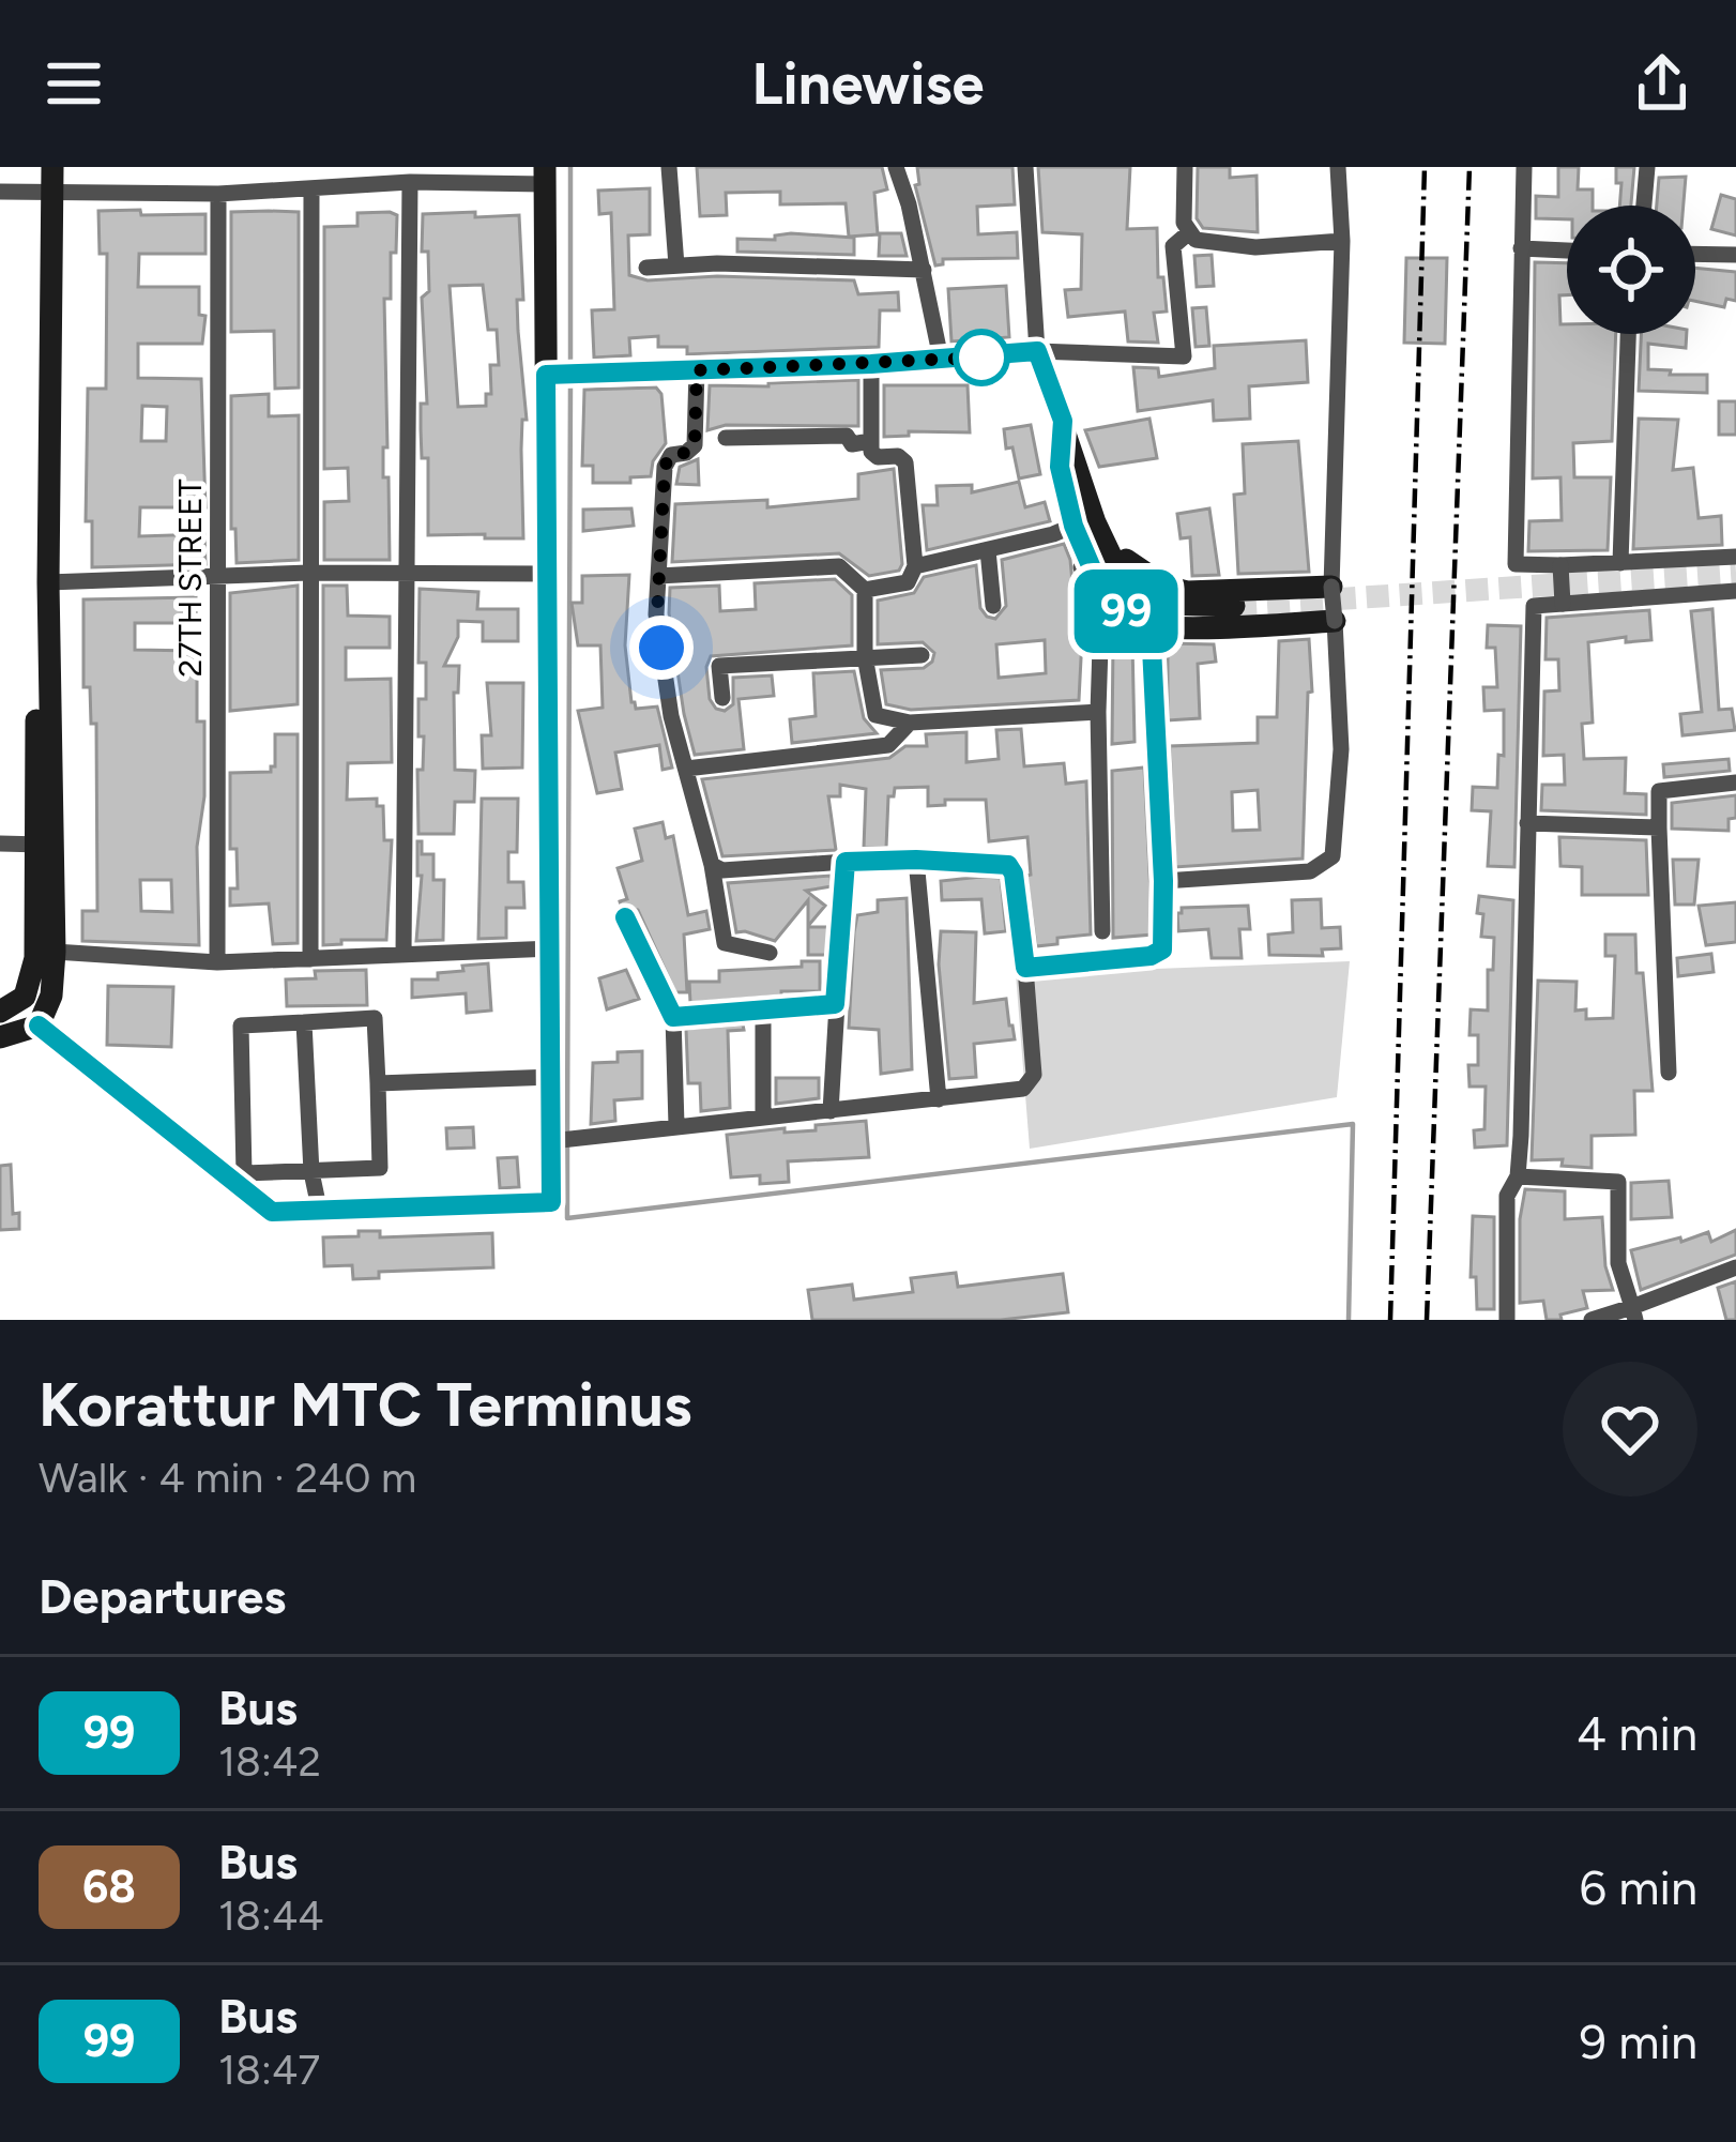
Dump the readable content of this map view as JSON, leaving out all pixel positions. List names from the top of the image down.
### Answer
{
  "streets": {
    "street": ["27TH STREET"]
  },
  "lines": ["bus line 99"],
  "page": {
    "header": "Linewise",
    "on_map": "99",
    "heading": [
      ["Korattur MTC Terminus", "Walk · 4 min · 240 m"],
      "Departures"
    ],
    "list": [
      {
        "mark": "99",
        "name": "Bus",
        "note": "18:42",
        "value": "4 min"
      },
      {
        "mark": "68",
        "name": "Bus",
        "note": "18:44",
        "value": "6 min"
      },
      {
        "mark": "99",
        "name": "Bus",
        "note": "18:47",
        "value": "9 min"
      }
    ]
  }
}
